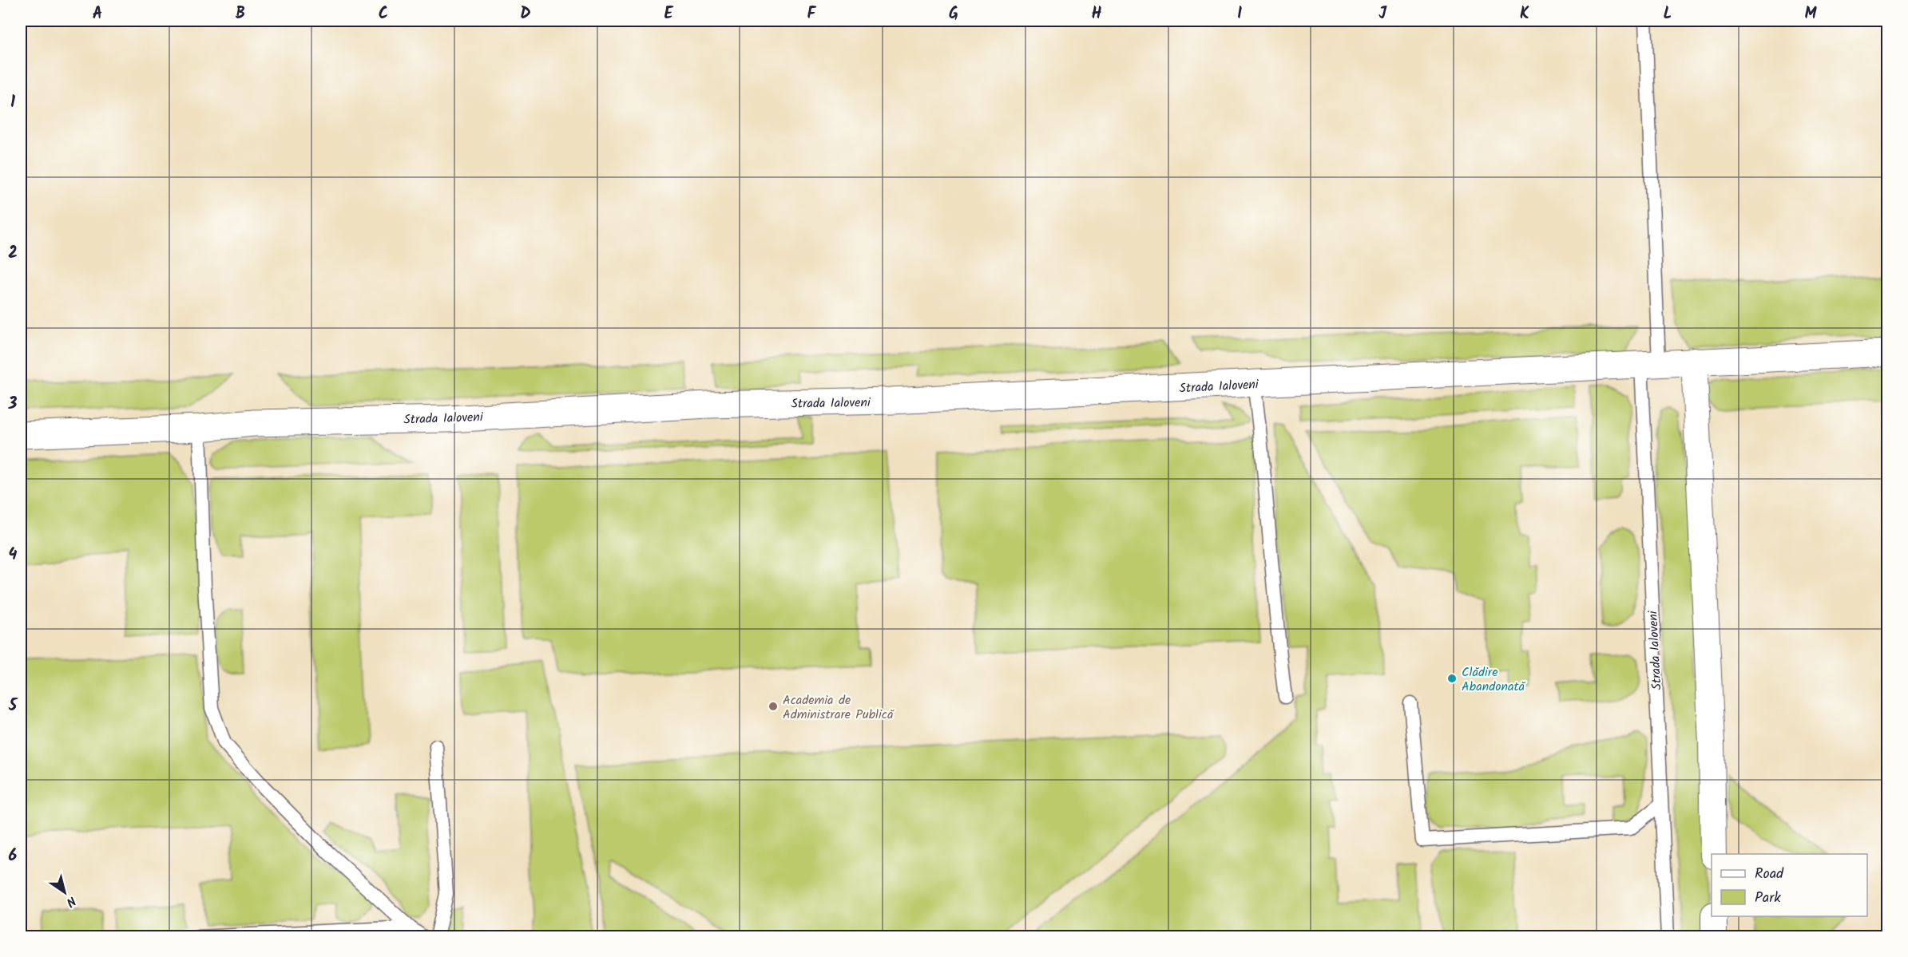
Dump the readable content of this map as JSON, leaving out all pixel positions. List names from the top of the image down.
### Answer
{
  "streets": {
    "street": ["Strada Ialoveni"]
  },
  "places": ["Clădire Abandonată", "Academia de Administrare Publică"],
  "legend": ["Road", "Park"],
  "north": "bottom right",
  "grid": {
    "columns": [
      "A",
      "B",
      "C",
      "D",
      "E",
      "F",
      "G",
      "H",
      "I",
      "J",
      "K",
      "L",
      "M"
    ],
    "rows": [
      "1",
      "2",
      "3",
      "4",
      "5",
      "6"
    ]
  }
}
